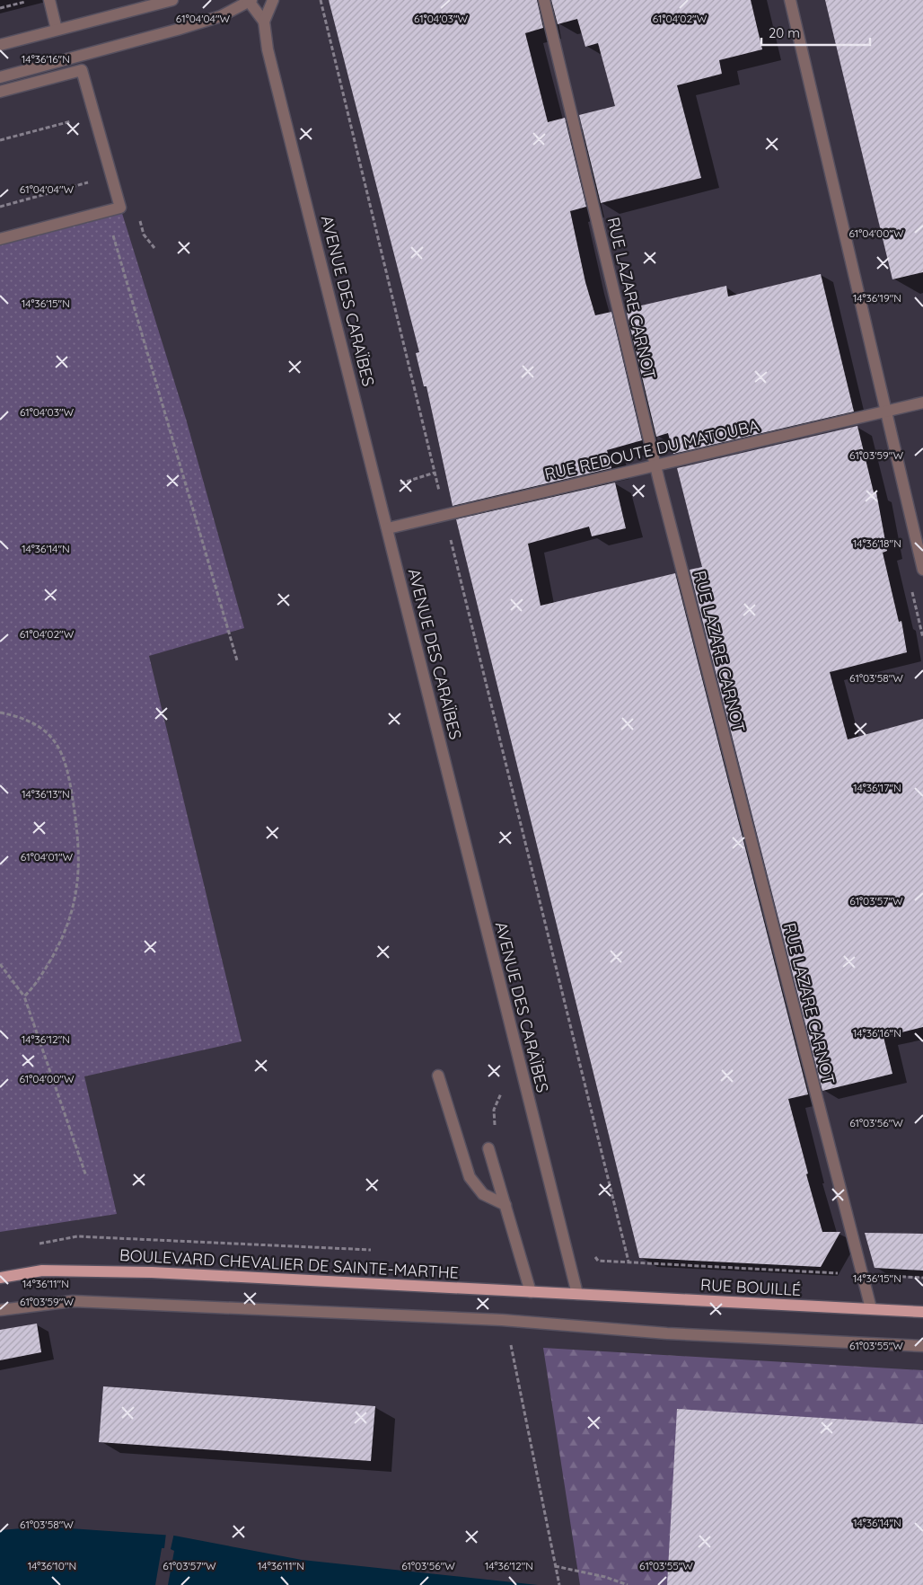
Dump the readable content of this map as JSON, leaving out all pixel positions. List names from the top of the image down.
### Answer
{
  "streets": {
    "main road": ["BOULEVARD CHEVALIER DE SAINTE-MARTHE", "RUE BOUILLÉ"],
    "street": ["RUE LAZARE CARNOT", "AVENUE DES CARAÏBES", "RUE REDOUTE DU MATOUBA"]
  },
  "crossings": [
    ["RUE LAZARE CARNOT", "RUE REDOUTE DU MATOUBA"],
    ["RUE LAZARE CARNOT", "RUE BOUILLÉ"],
    ["AVENUE DES CARAÏBES", "RUE REDOUTE DU MATOUBA"],
    ["AVENUE DES CARAÏBES", "BOULEVARD CHEVALIER DE SAINTE-MARTHE"],
    ["AVENUE DES CARAÏBES", "RUE BOUILLÉ"],
    ["BOULEVARD CHEVALIER DE SAINTE-MARTHE", "RUE BOUILLÉ"]
  ],
  "scale_bar": "20 m",
  "coordinates": [
    "61°04'04\"W",
    "61°04'03\"W",
    "61°04'02\"W",
    "14°36'16\"N",
    "61°04'00\"W",
    "14°36'19\"N",
    "14°36'15\"N",
    "61°03'59\"W",
    "14°36'18\"N",
    "14°36'14\"N",
    "61°03'58\"W",
    "14°36'17\"N",
    "14°36'13\"N",
    "61°04'01\"W",
    "61°03'57\"W",
    "14°36'12\"N",
    "61°03'56\"W",
    "14°36'11\"N",
    "61°03'55\"W",
    "14°36'10\"N"
  ]
}
